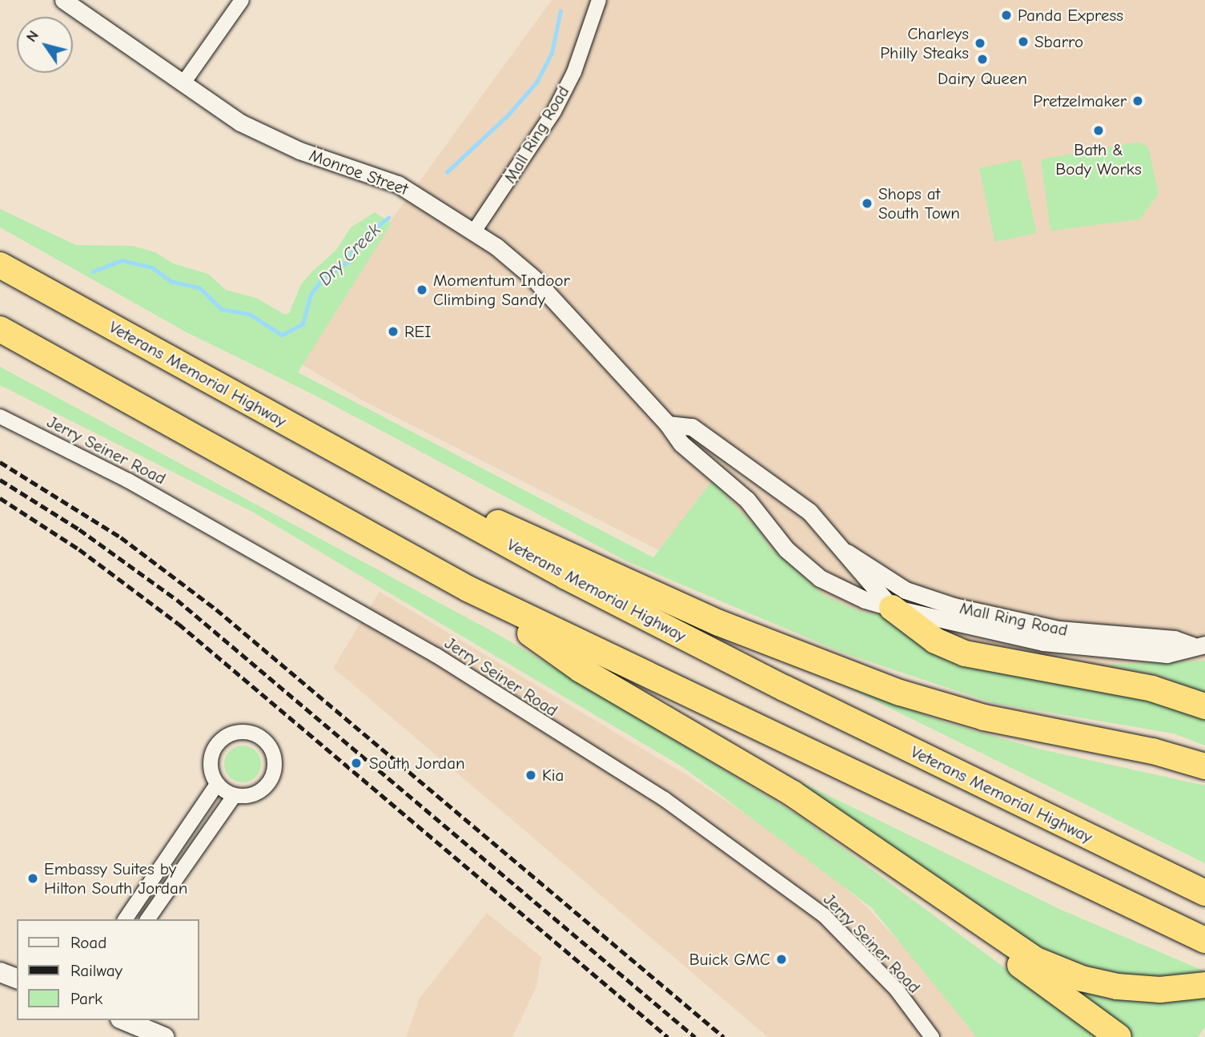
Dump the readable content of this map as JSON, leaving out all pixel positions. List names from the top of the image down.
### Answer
{
  "streets": {
    "highway": ["Veterans Memorial Highway"],
    "street": ["Mall Ring Road", "Monroe Street", "Jerry Seiner Road"]
  },
  "crossings": [
    ["Mall Ring Road", "Monroe Street"]
  ],
  "water": ["Dry Creek"],
  "places": [
    "Panda Express",
    "Sbarro",
    "Charleys Philly Steaks",
    "Dairy Queen",
    "Pretzelmaker",
    "Bath & Body Works",
    "Shops at South Town",
    "Momentum Indoor Climbing Sandy",
    "REI",
    "South Jordan",
    "Kia",
    "Embassy Suites by Hilton South Jordan",
    "Buick GMC"
  ],
  "legend": ["Road", "Railway", "Park"],
  "north": "top left"
}
